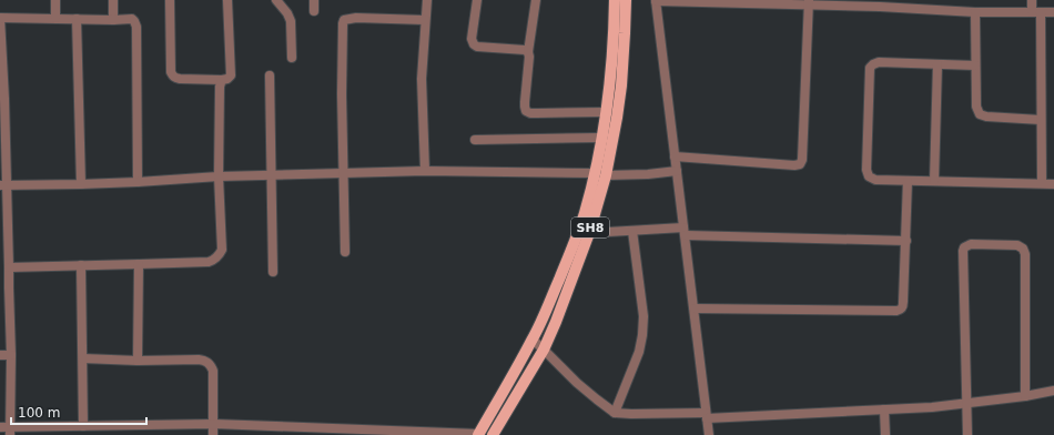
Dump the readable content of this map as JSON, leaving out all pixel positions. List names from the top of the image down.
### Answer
{
  "streets": {
    "main road": ["SH8"]
  },
  "scale_bar": "100 m"
}
